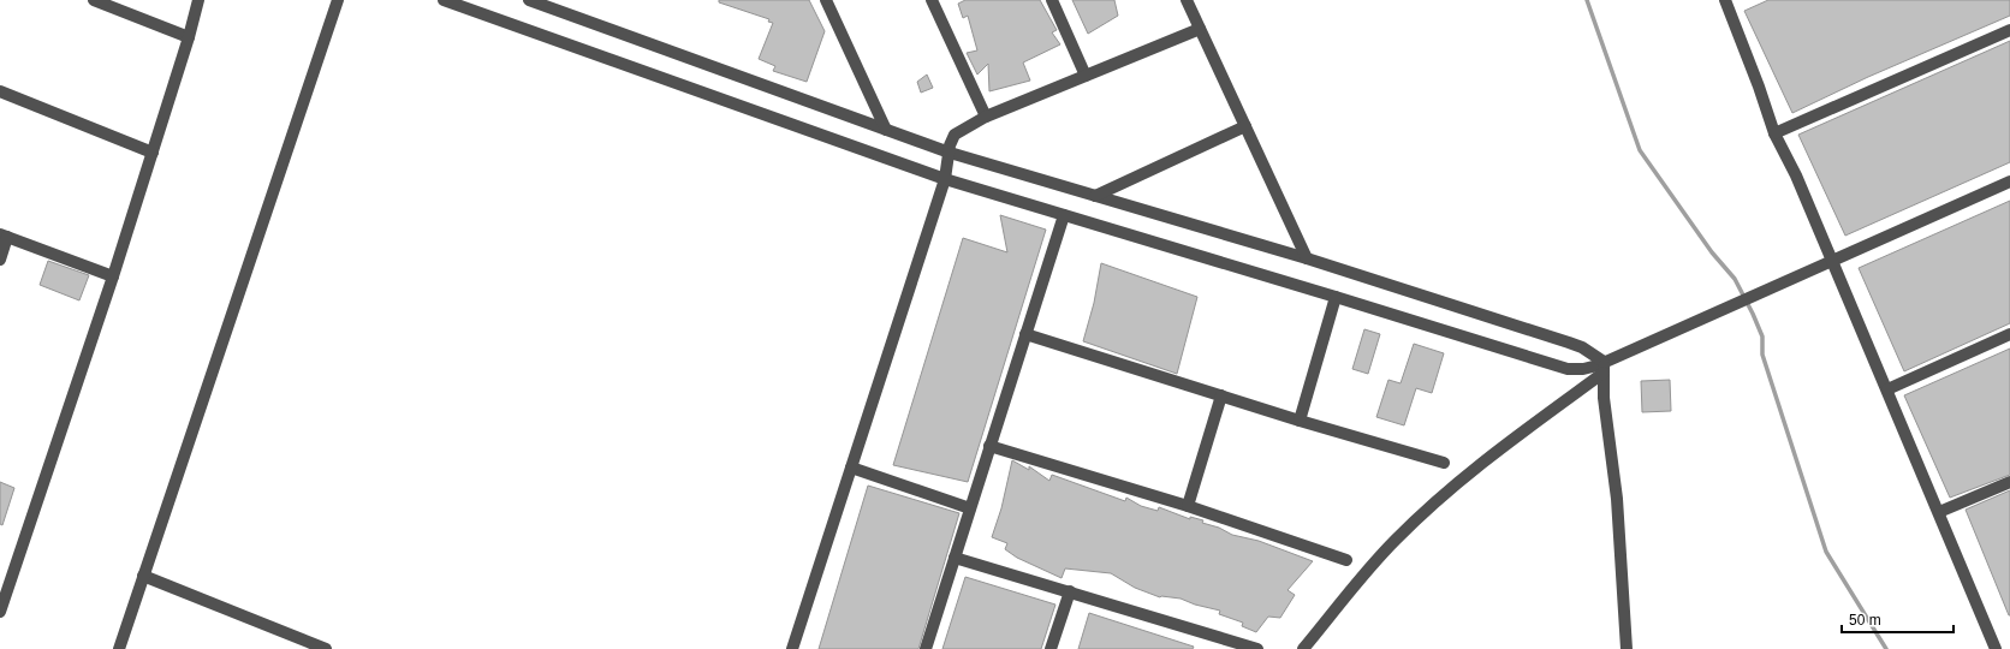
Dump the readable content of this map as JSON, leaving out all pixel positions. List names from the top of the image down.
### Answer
{
  "scale_bar": "50 m"
}
